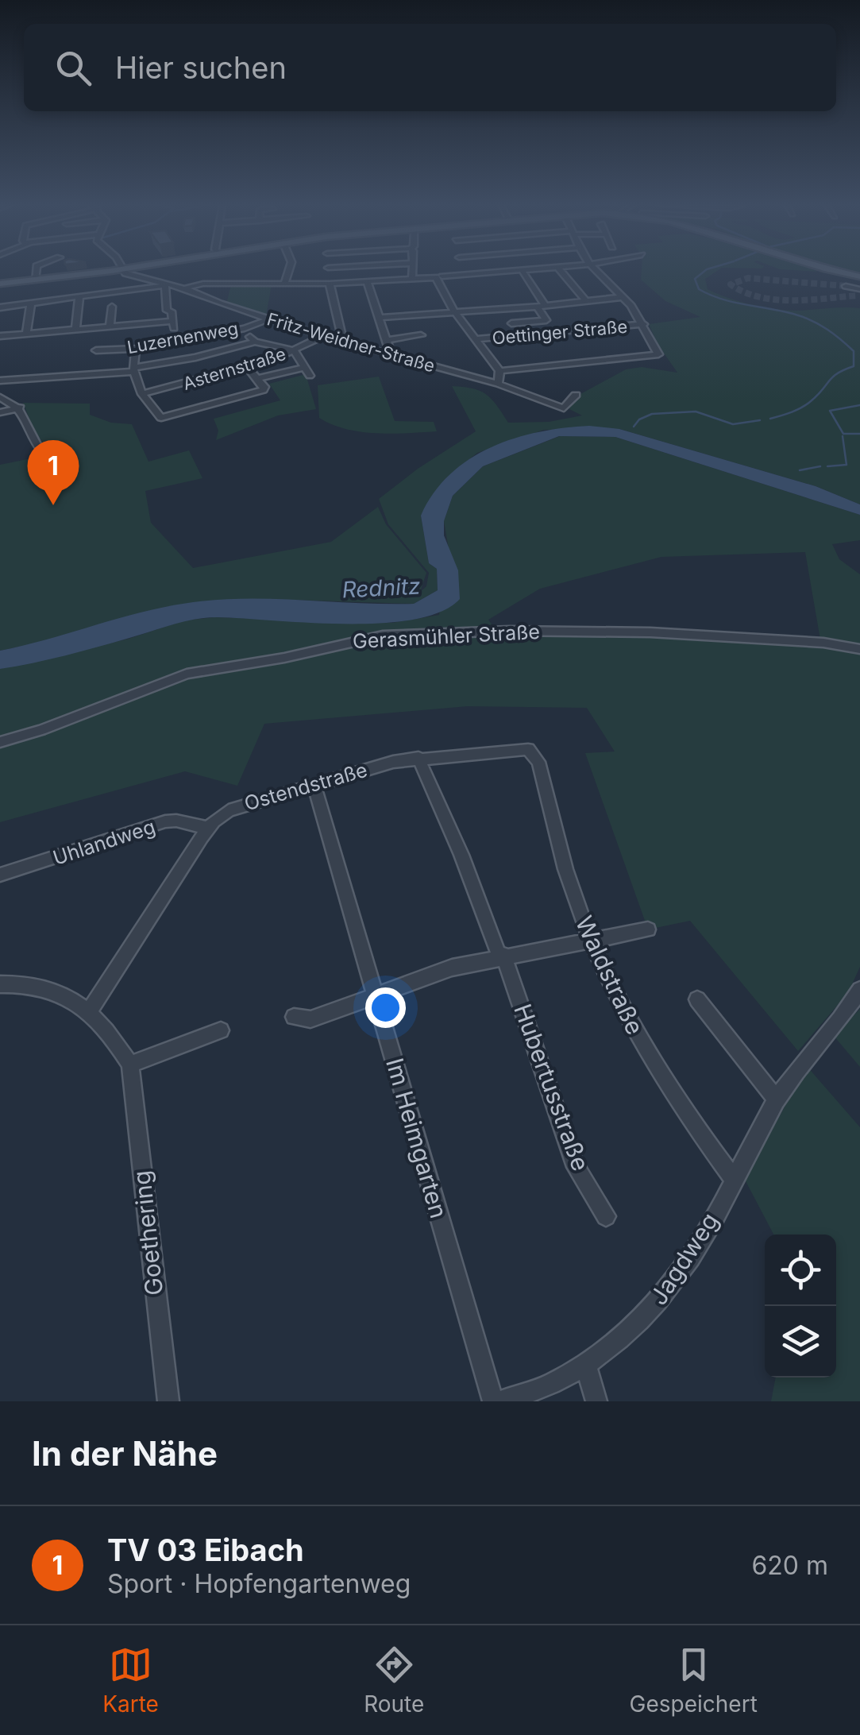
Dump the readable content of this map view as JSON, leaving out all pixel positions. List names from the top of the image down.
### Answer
{
  "streets": {
    "street": [
      "Oettinger Straße",
      "Luzernenweg",
      "Fritz-Weidner-Straße",
      "Asternstraße",
      "Gerasmühler Straße",
      "Ostendstraße",
      "Uhlandweg",
      "Waldstraße",
      "Hubertusstraße",
      "Im Heimgarten",
      "Goethering",
      "Jagdweg"
    ]
  },
  "crossings": [
    ["Luzernenweg", "Fritz-Weidner-Straße"],
    ["Fritz-Weidner-Straße", "Asternstraße"],
    ["Ostendstraße", "Uhlandweg"],
    ["Ostendstraße", "Waldstraße"],
    ["Ostendstraße", "Hubertusstraße"],
    ["Ostendstraße", "Im Heimgarten"],
    ["Ostendstraße", "Goethering"],
    ["Waldstraße", "Jagdweg"]
  ],
  "water": ["Rednitz"],
  "page": {
    "search": "Hier suchen",
    "pins": "1",
    "heading": "In der Nähe",
    "list": [
      {
        "mark": "1",
        "name": "TV 03 Eibach",
        "note": "Sport · Hopfengartenweg",
        "value": "620 m"
      }
    ],
    "nav": ["Karte", "Route", "Gespeichert"]
  }
}
